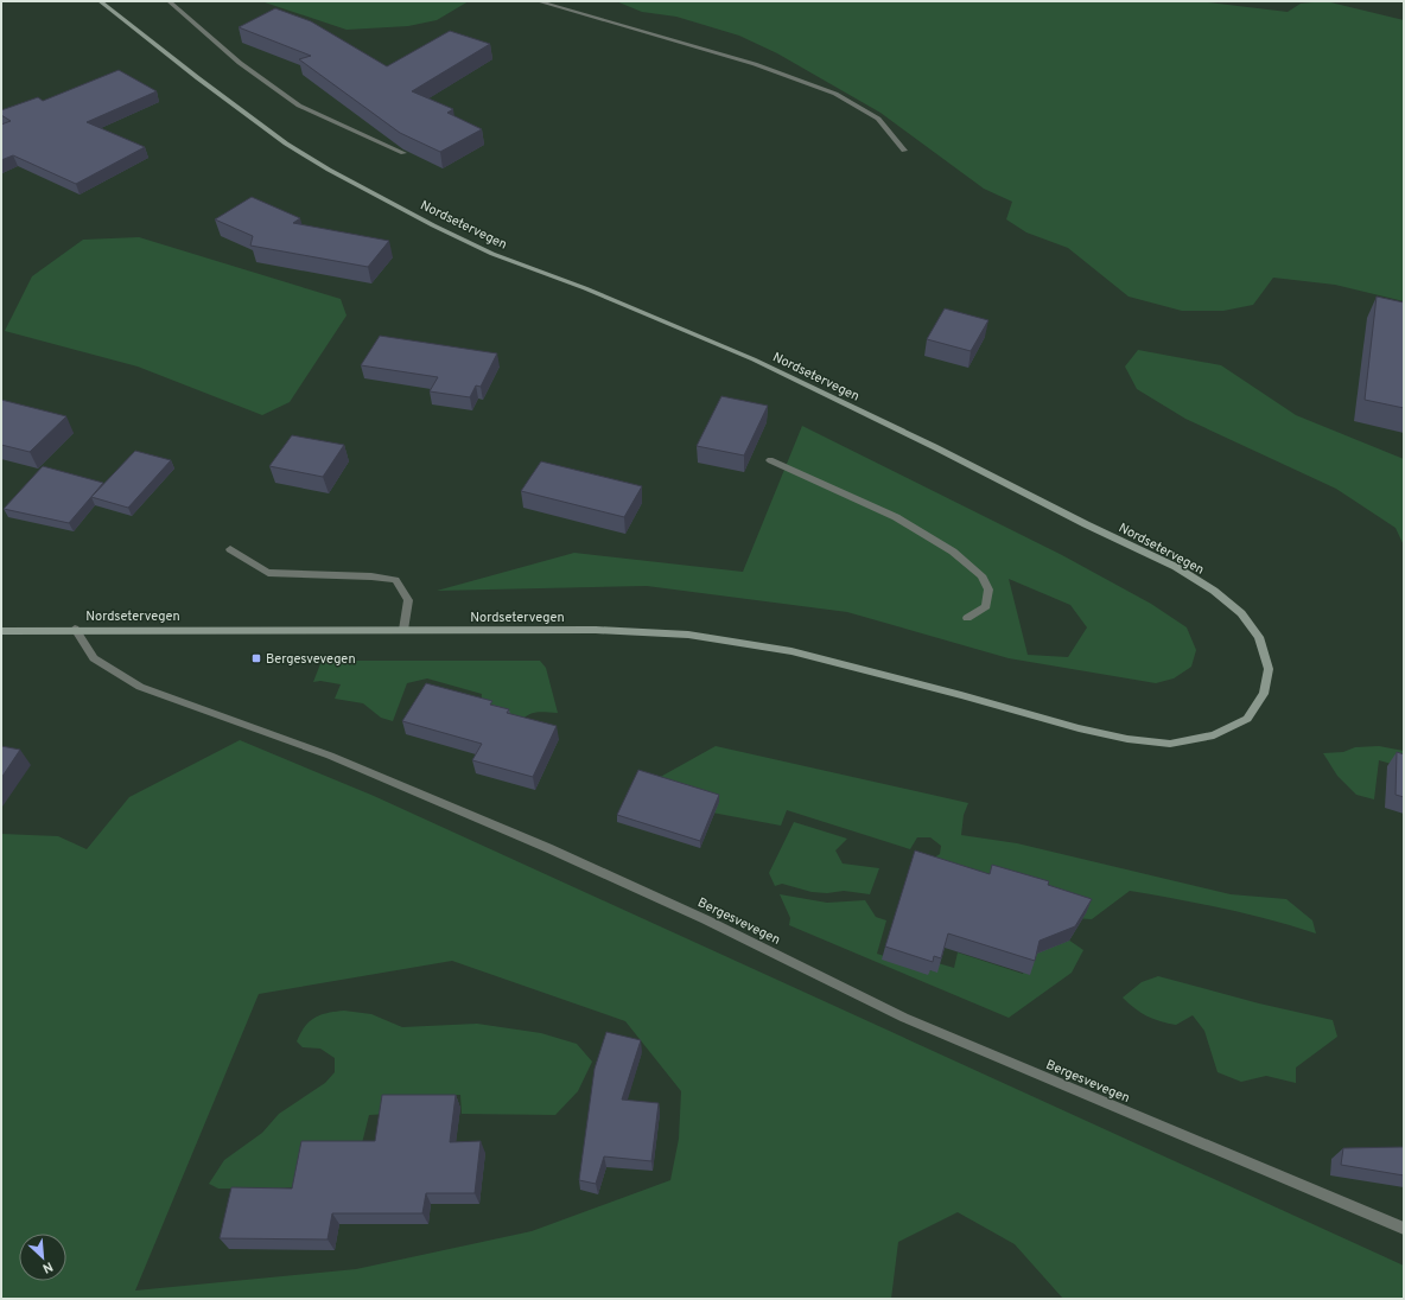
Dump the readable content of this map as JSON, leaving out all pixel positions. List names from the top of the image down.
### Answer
{
  "streets": {
    "main road": ["Nordsetervegen"],
    "street": ["Bergesvevegen"]
  },
  "crossings": [
    ["Nordsetervegen", "Bergesvevegen"]
  ],
  "places": {
    "transit": ["Bergesvevegen"]
  },
  "north": "bottom right"
}
